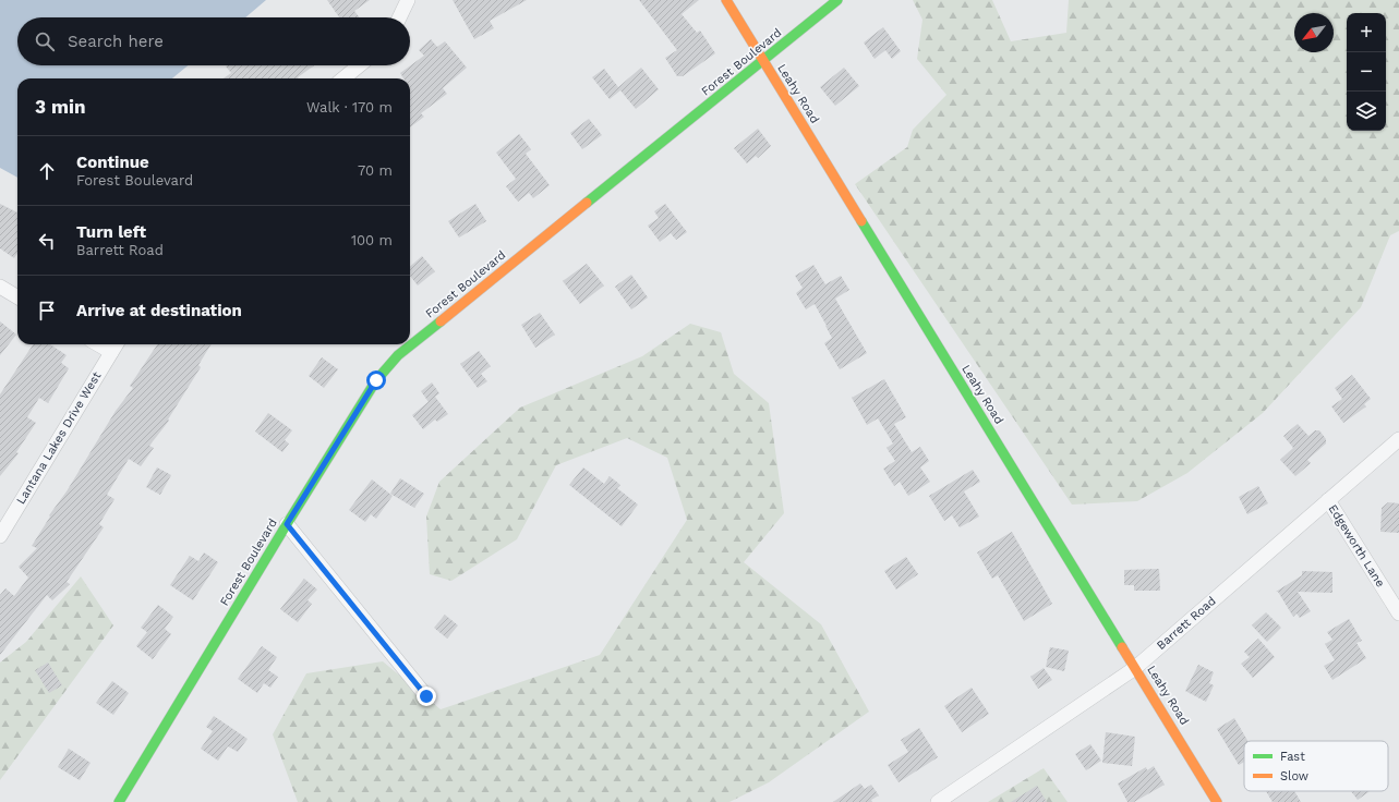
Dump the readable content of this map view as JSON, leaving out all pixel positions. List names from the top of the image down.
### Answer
{
  "streets": {
    "street": [
      "Forest Boulevard",
      "Leahy Road",
      "Lantana Lakes Drive West",
      "Edgeworth Lane",
      "Barrett Road"
    ]
  },
  "crossings": [
    ["Forest Boulevard", "Leahy Road"],
    ["Leahy Road", "Barrett Road"],
    ["Edgeworth Lane", "Barrett Road"]
  ],
  "legend": ["Fast", "Slow"],
  "north": "bottom left",
  "page": {
    "map_buttons": ["+", "−"],
    "search": "Search here",
    "heading": ["3 min", "Walk · 170 m"],
    "list": [
      ["Continue", "Forest Boulevard", "70 m"],
      ["Turn left", "Barrett Road", "100 m"],
      "Arrive at destination"
    ]
  }
}
